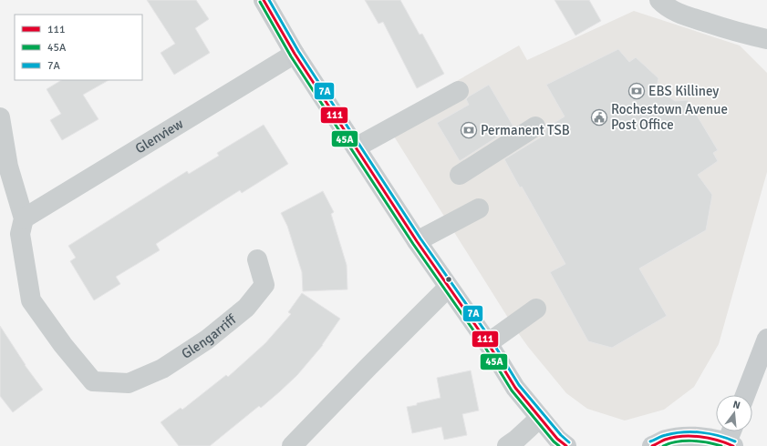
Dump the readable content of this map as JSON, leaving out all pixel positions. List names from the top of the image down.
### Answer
{
  "streets": {
    "street": ["Glenview", "Glengarriff"]
  },
  "crossings": [
    ["Glenview", "Glengarriff"]
  ],
  "places": {
    "bank": ["EBS Killiney", "Permanent TSB"],
    "public building": ["Rochestown Avenue Post Office"]
  },
  "lines": ["transit line 111", "transit line 7A", "transit line 45A"],
  "legend": ["111", "45A", "7A"],
  "north": "top"
}
